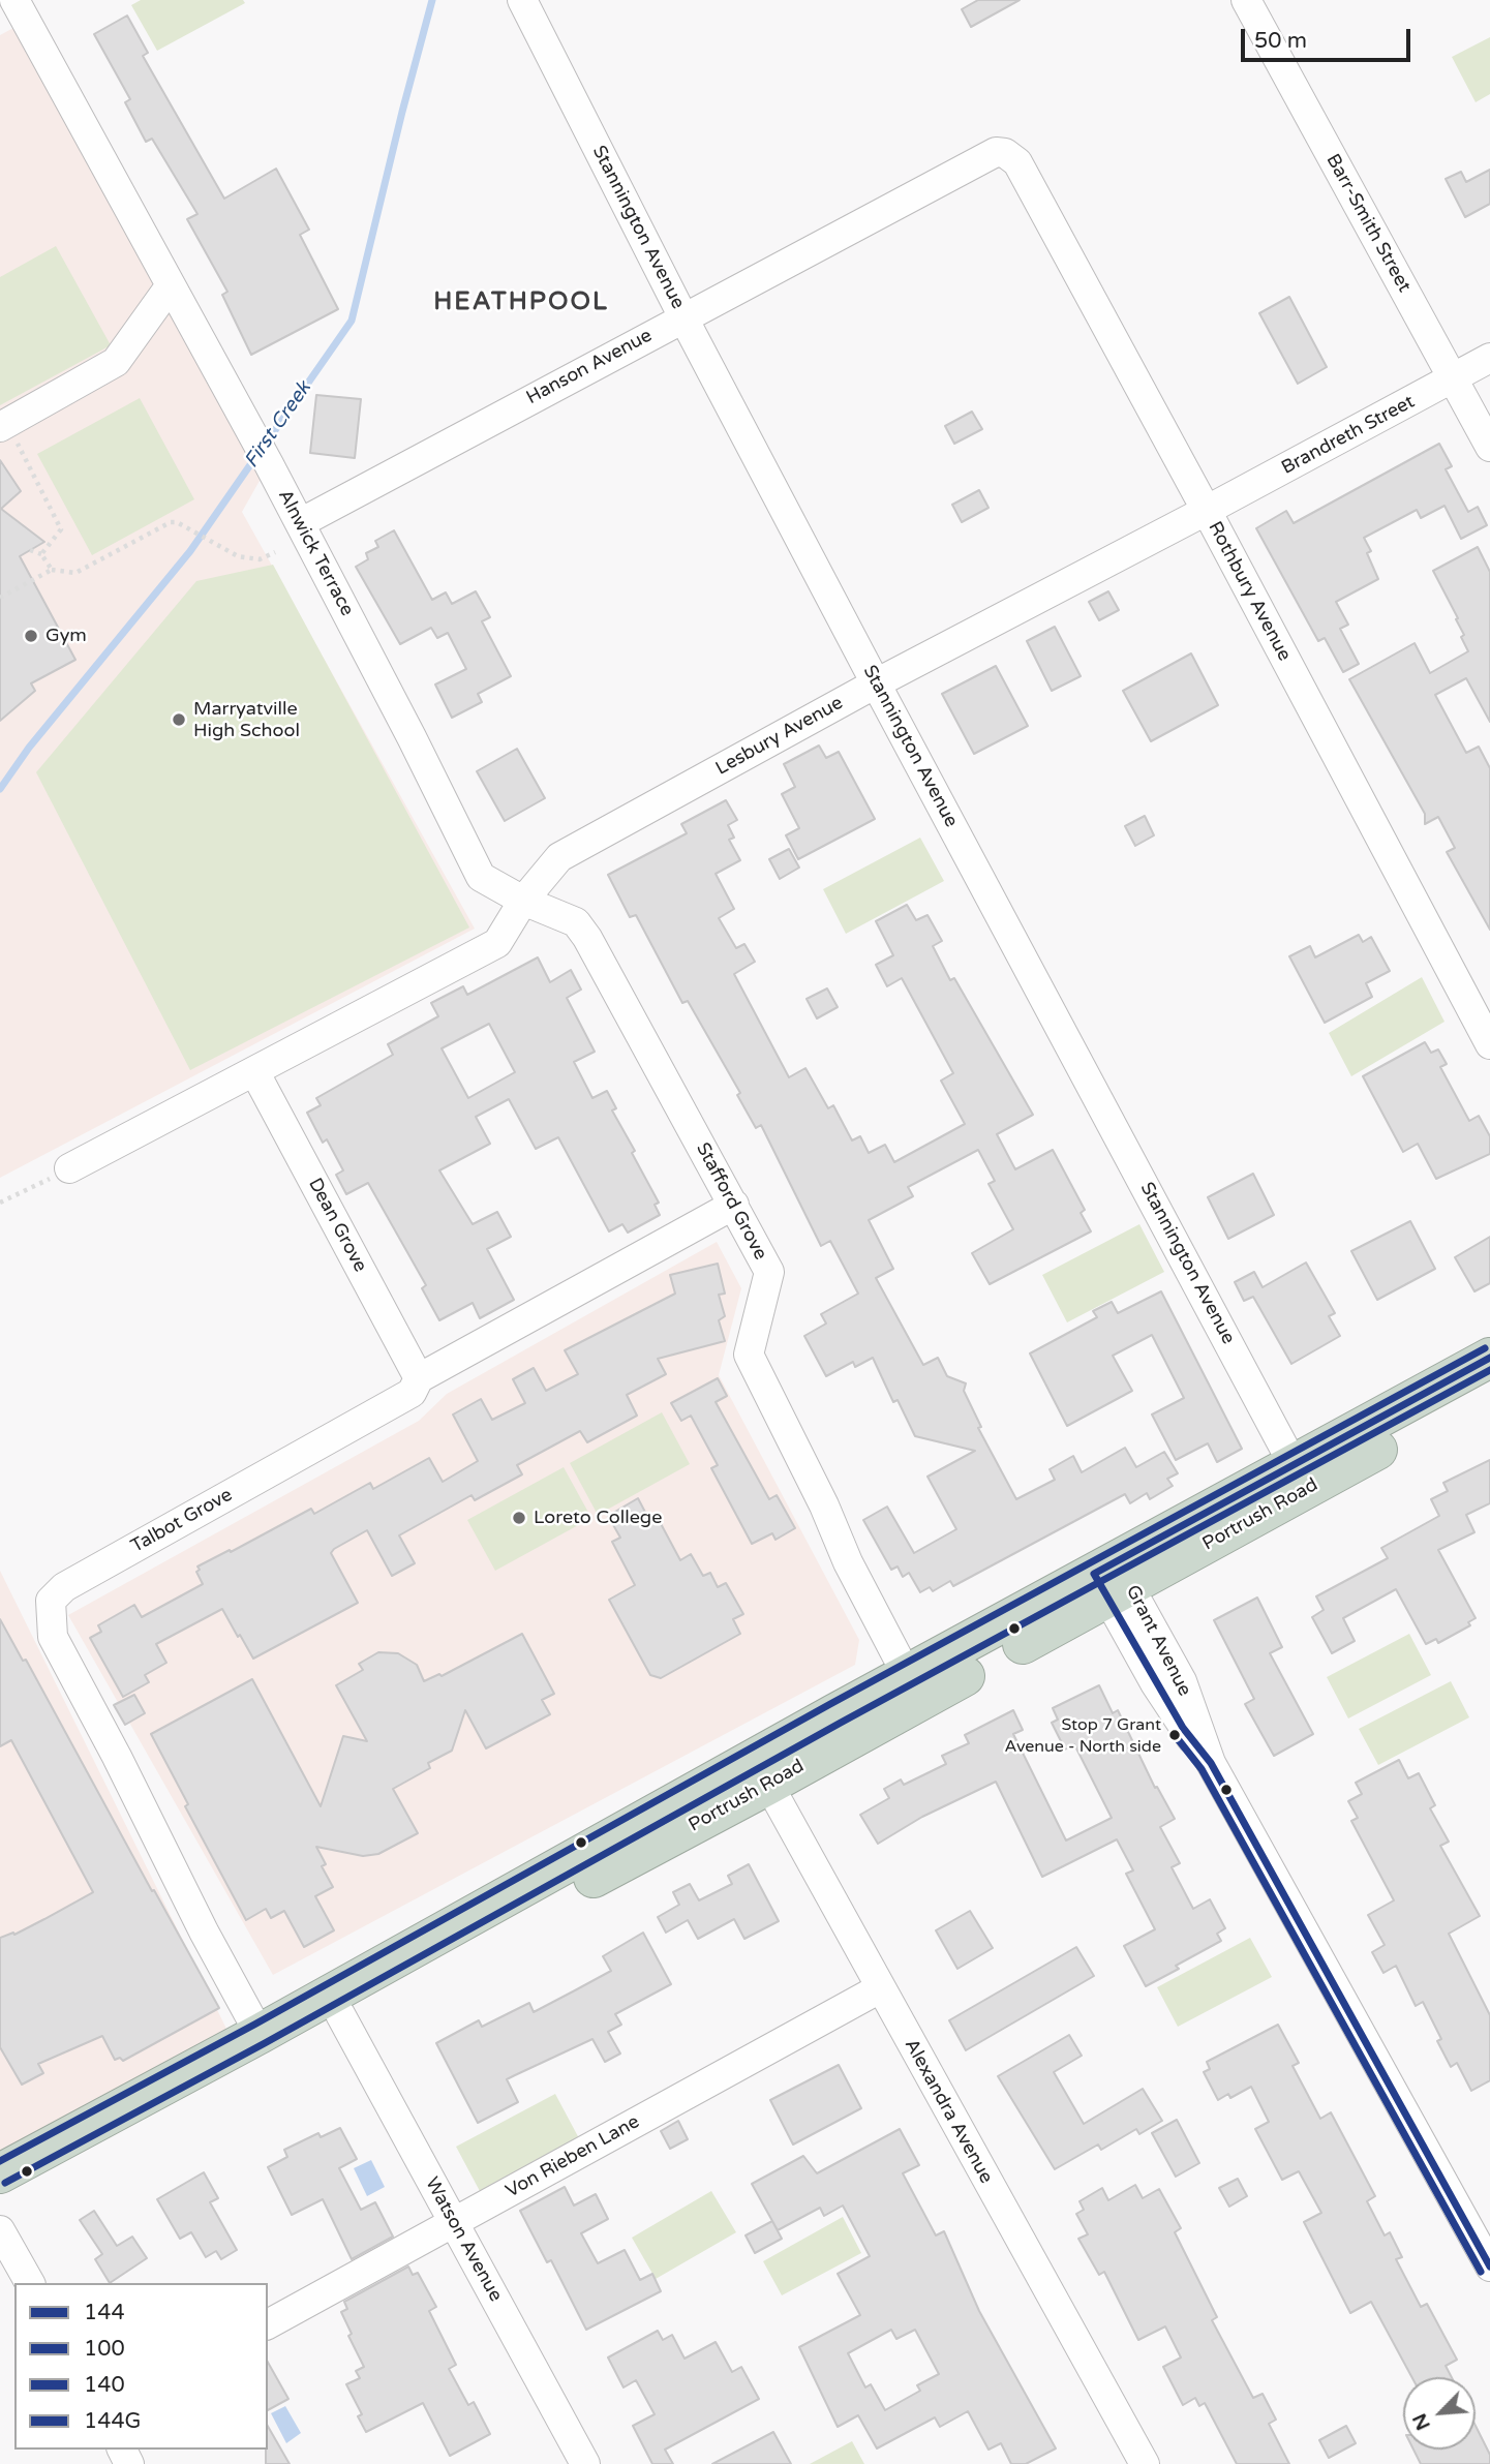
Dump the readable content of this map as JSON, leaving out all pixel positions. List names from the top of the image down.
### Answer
{
  "streets": {
    "highway": ["Portrush Road"],
    "street": [
      "Barr-Smith Street",
      "Stannington Avenue",
      "Hanson Avenue",
      "Brandreth Street",
      "Alnwick Terrace",
      "Rothbury Avenue",
      "Lesbury Avenue",
      "Stafford Grove",
      "Dean Grove",
      "Talbot Grove",
      "Grant Avenue",
      "Alexandra Avenue",
      "Von Rieben Lane",
      "Watson Avenue"
    ]
  },
  "crossings": [
    ["Barr-Smith Street", "Brandreth Street"],
    ["Stannington Avenue", "Hanson Avenue"],
    ["Stannington Avenue", "Lesbury Avenue"],
    ["Stannington Avenue", "Portrush Road"],
    ["Hanson Avenue", "Alnwick Terrace"],
    ["Hanson Avenue", "Rothbury Avenue"],
    ["Brandreth Street", "Rothbury Avenue"],
    ["Brandreth Street", "Lesbury Avenue"],
    ["Alnwick Terrace", "Lesbury Avenue"],
    ["Alnwick Terrace", "Stafford Grove"],
    ["Rothbury Avenue", "Lesbury Avenue"],
    ["Lesbury Avenue", "Stafford Grove"],
    ["Stafford Grove", "Portrush Road"],
    ["Stafford Grove", "Talbot Grove"],
    ["Dean Grove", "Talbot Grove"],
    ["Portrush Road", "Talbot Grove"],
    ["Portrush Road", "Grant Avenue"],
    ["Portrush Road", "Alexandra Avenue"],
    ["Portrush Road", "Watson Avenue"],
    ["Alexandra Avenue", "Von Rieben Lane"],
    ["Von Rieben Lane", "Watson Avenue"]
  ],
  "districts": ["HEATHPOOL"],
  "water": ["First Creek"],
  "places": [
    "Gym",
    "Marryatville High School",
    "Loreto College",
    "Stop 7 Grant Avenue - North side"
  ],
  "lines": [
    "transit line 140",
    "transit line 144",
    "transit line 100",
    "transit line 144G"
  ],
  "legend": [
    "144",
    "100",
    "140",
    "144G"
  ],
  "scale_bar": "50 m",
  "north": "bottom left"
}
